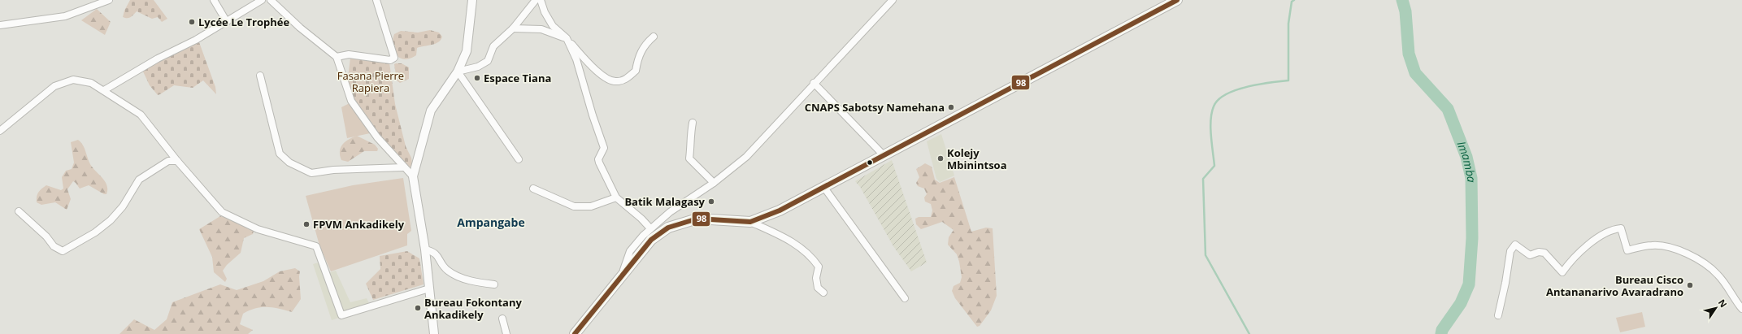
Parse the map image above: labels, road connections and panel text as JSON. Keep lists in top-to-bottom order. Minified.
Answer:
{"districts":["Ampangabe"],"water":["Imamba"],"parks":["Fasana Pierre Rapiera"],"places":["Lycée Le Trophée","Espace Tiana","CNAPS Sabotsy Namehana","Kolejy Mbinintsoa","Batik Malagasy","FPVM Ankadikely","Bureau Cisco Antananarivo Avaradrano","Bureau Fokontany Ankadikely"],"lines":["transit line 98"],"north":"top right"}
